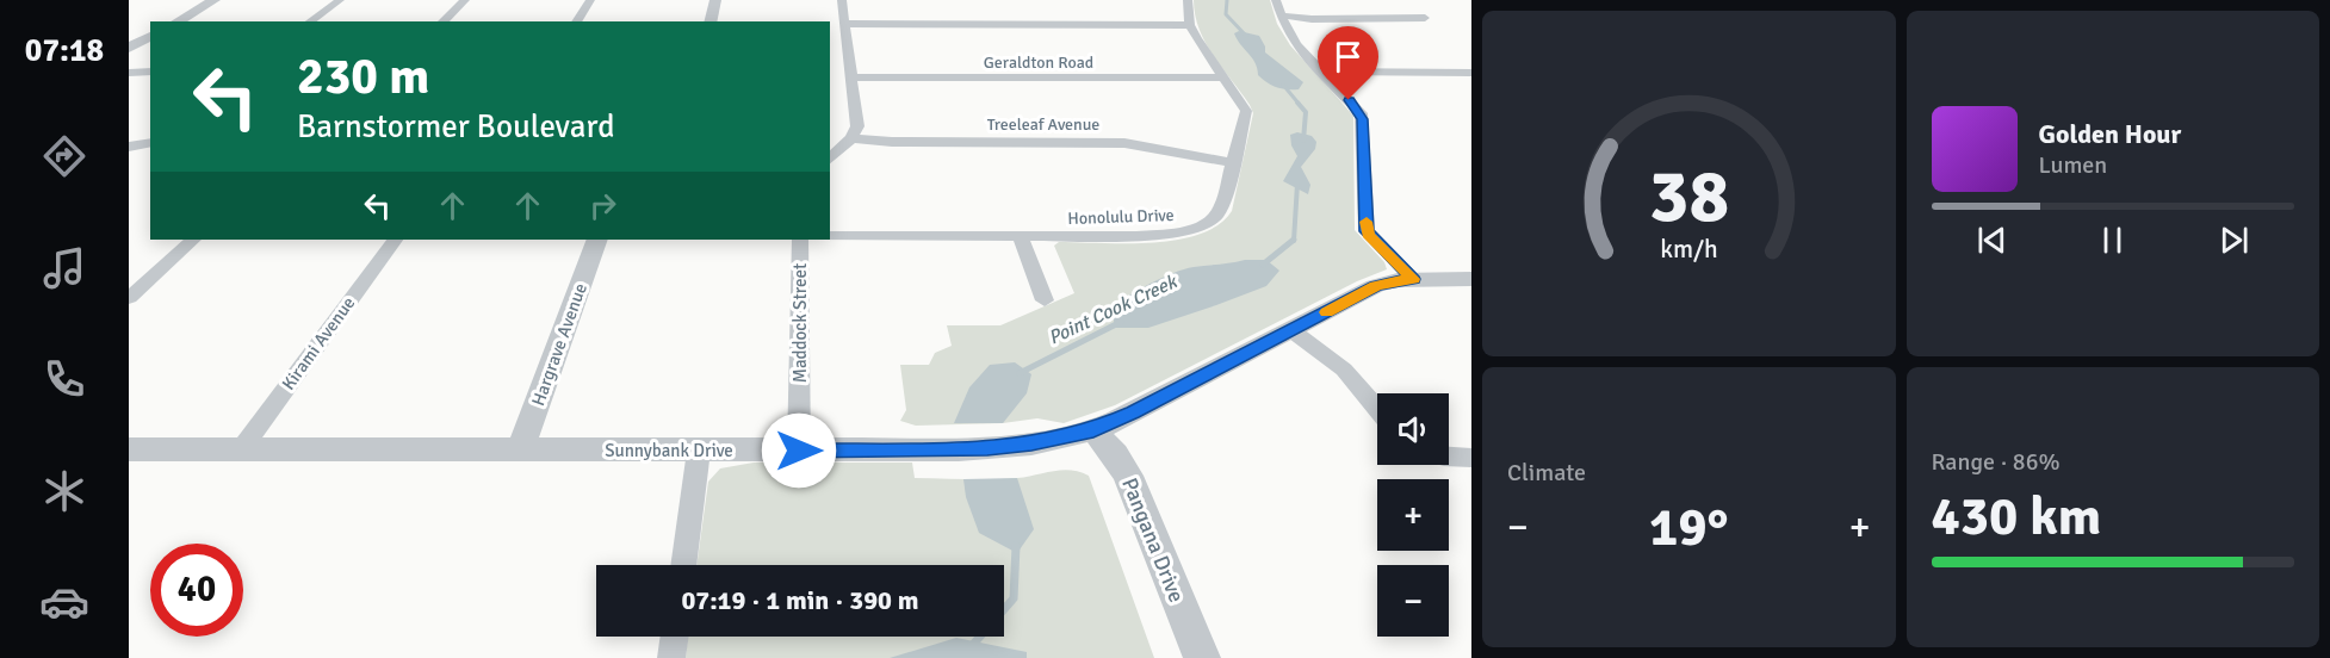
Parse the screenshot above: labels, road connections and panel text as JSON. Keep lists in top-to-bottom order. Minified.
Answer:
{"streets":{"street":["Geraldton Road","Treeleaf Avenue","Honolulu Drive","Maddock Street","Kirami Avenue","Hargrave Avenue","Sunnybank Drive","Pangana Drive"]},"crossings":[["Geraldton Road","Honolulu Drive"],["Treeleaf Avenue","Honolulu Drive"],["Maddock Street","Sunnybank Drive"],["Kirami Avenue","Sunnybank Drive"],["Hargrave Avenue","Sunnybank Drive"],["Sunnybank Drive","Pangana Drive"]],"water":["Point Cook Creek"],"page":{"tabs":"07:18","turn":["230 m","Barnstormer Boulevard"],"song":["Golden Hour","Lumen"],"tile":["Climate",["Range · 86%","430 km"]],"map_buttons":["+","−"],"heat":["−","19°","+"],"limit":"40","trip":"07:19 · 1 min · 390 m","gauge":["38","km/h"]}}
